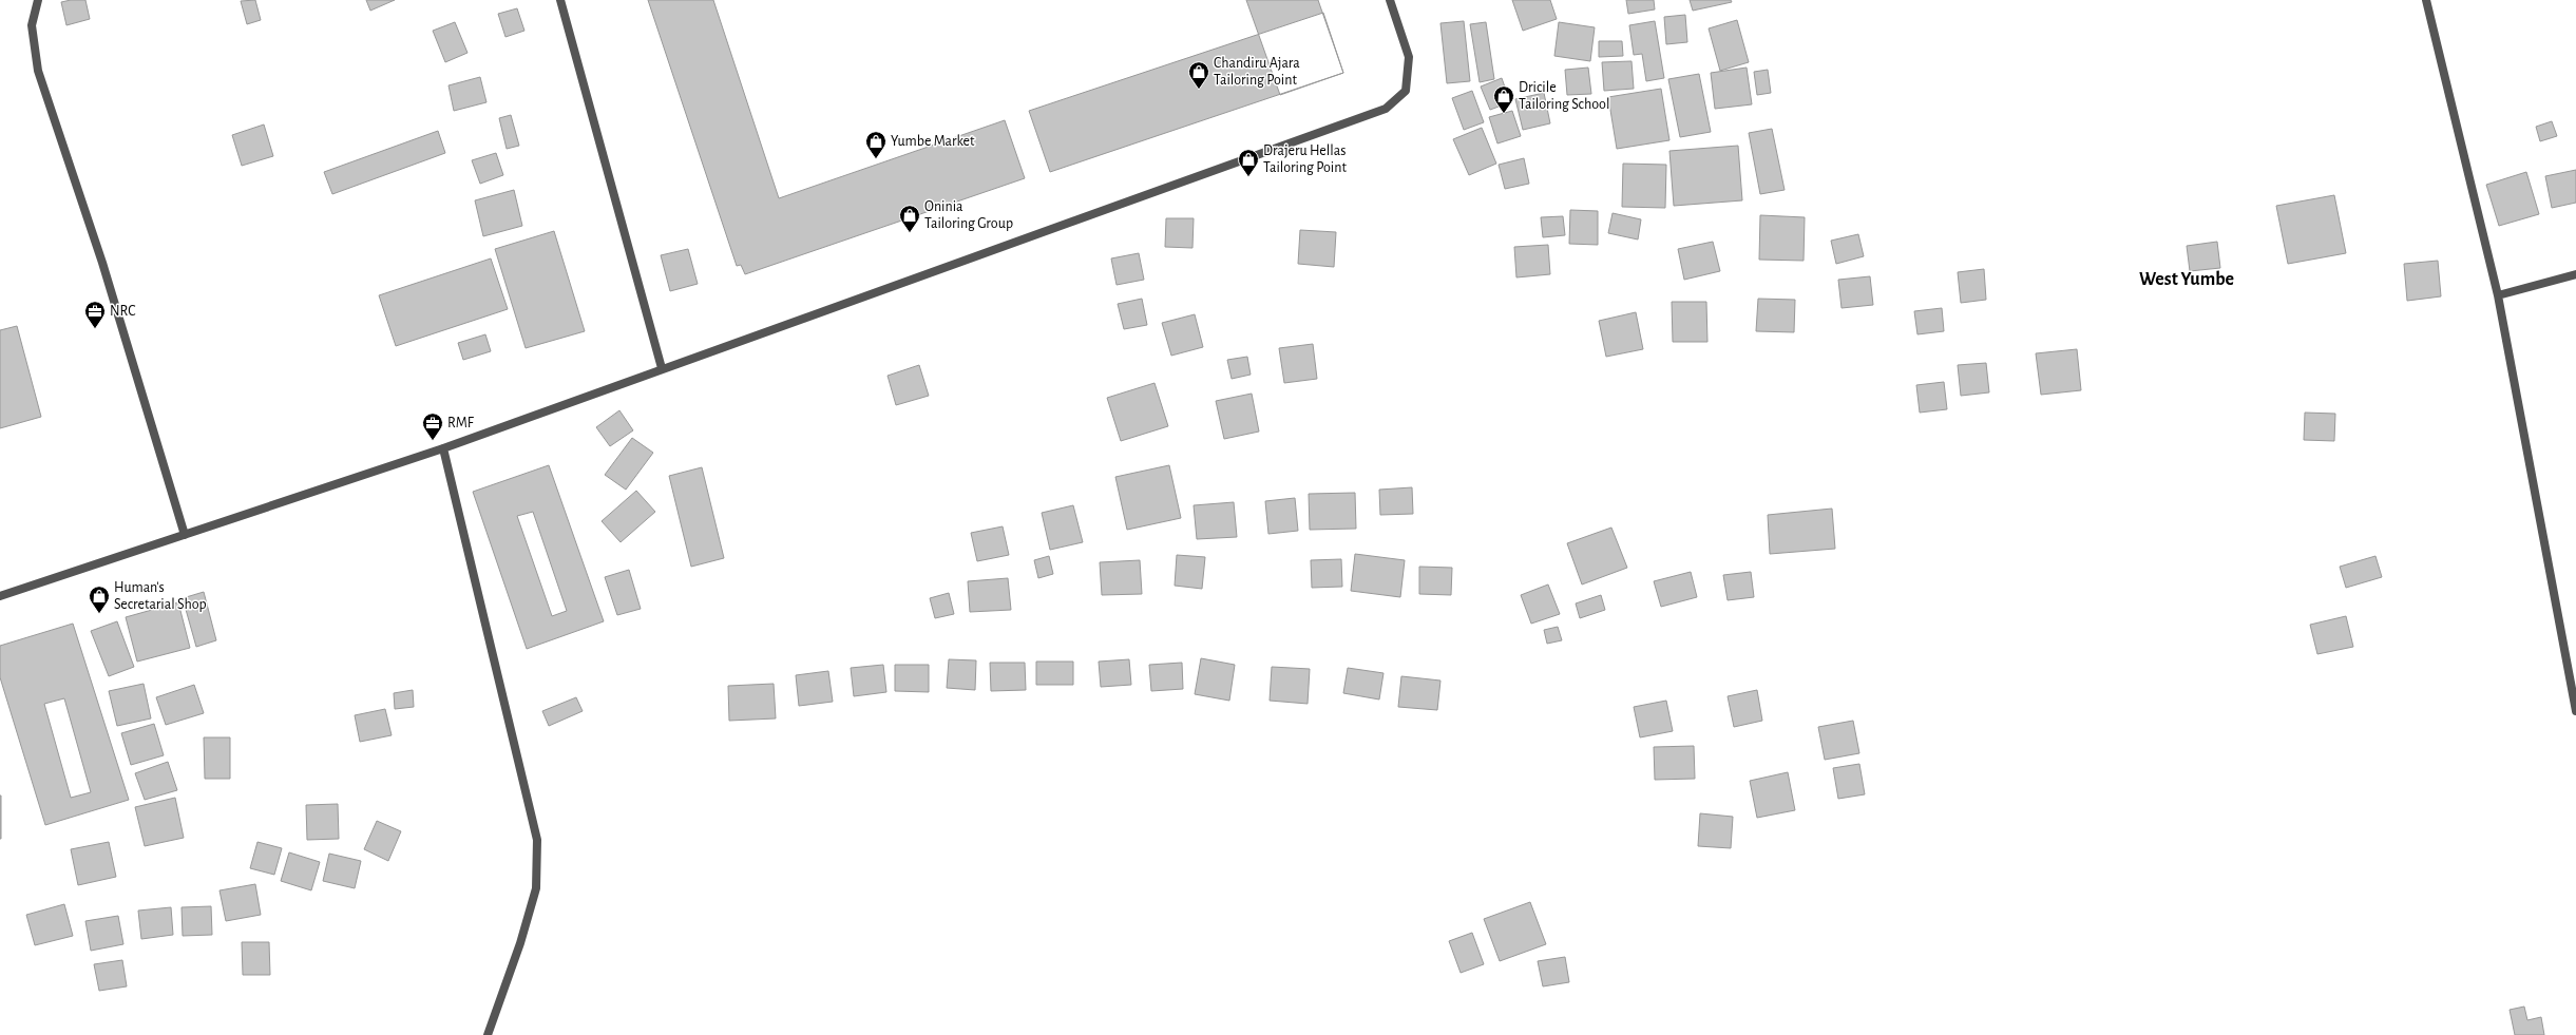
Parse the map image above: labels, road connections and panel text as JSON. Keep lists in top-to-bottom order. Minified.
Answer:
{"districts":["West Yumbe"],"places":{"shop":["Chandiru Ajara Tailoring Point","Dricile Tailoring School","Yumbe Market","Drajeru Hellas Tailoring Point","Oninia Tailoring Group","Human's Secretarial Shop"],"office":["NRC","RMF"]}}
